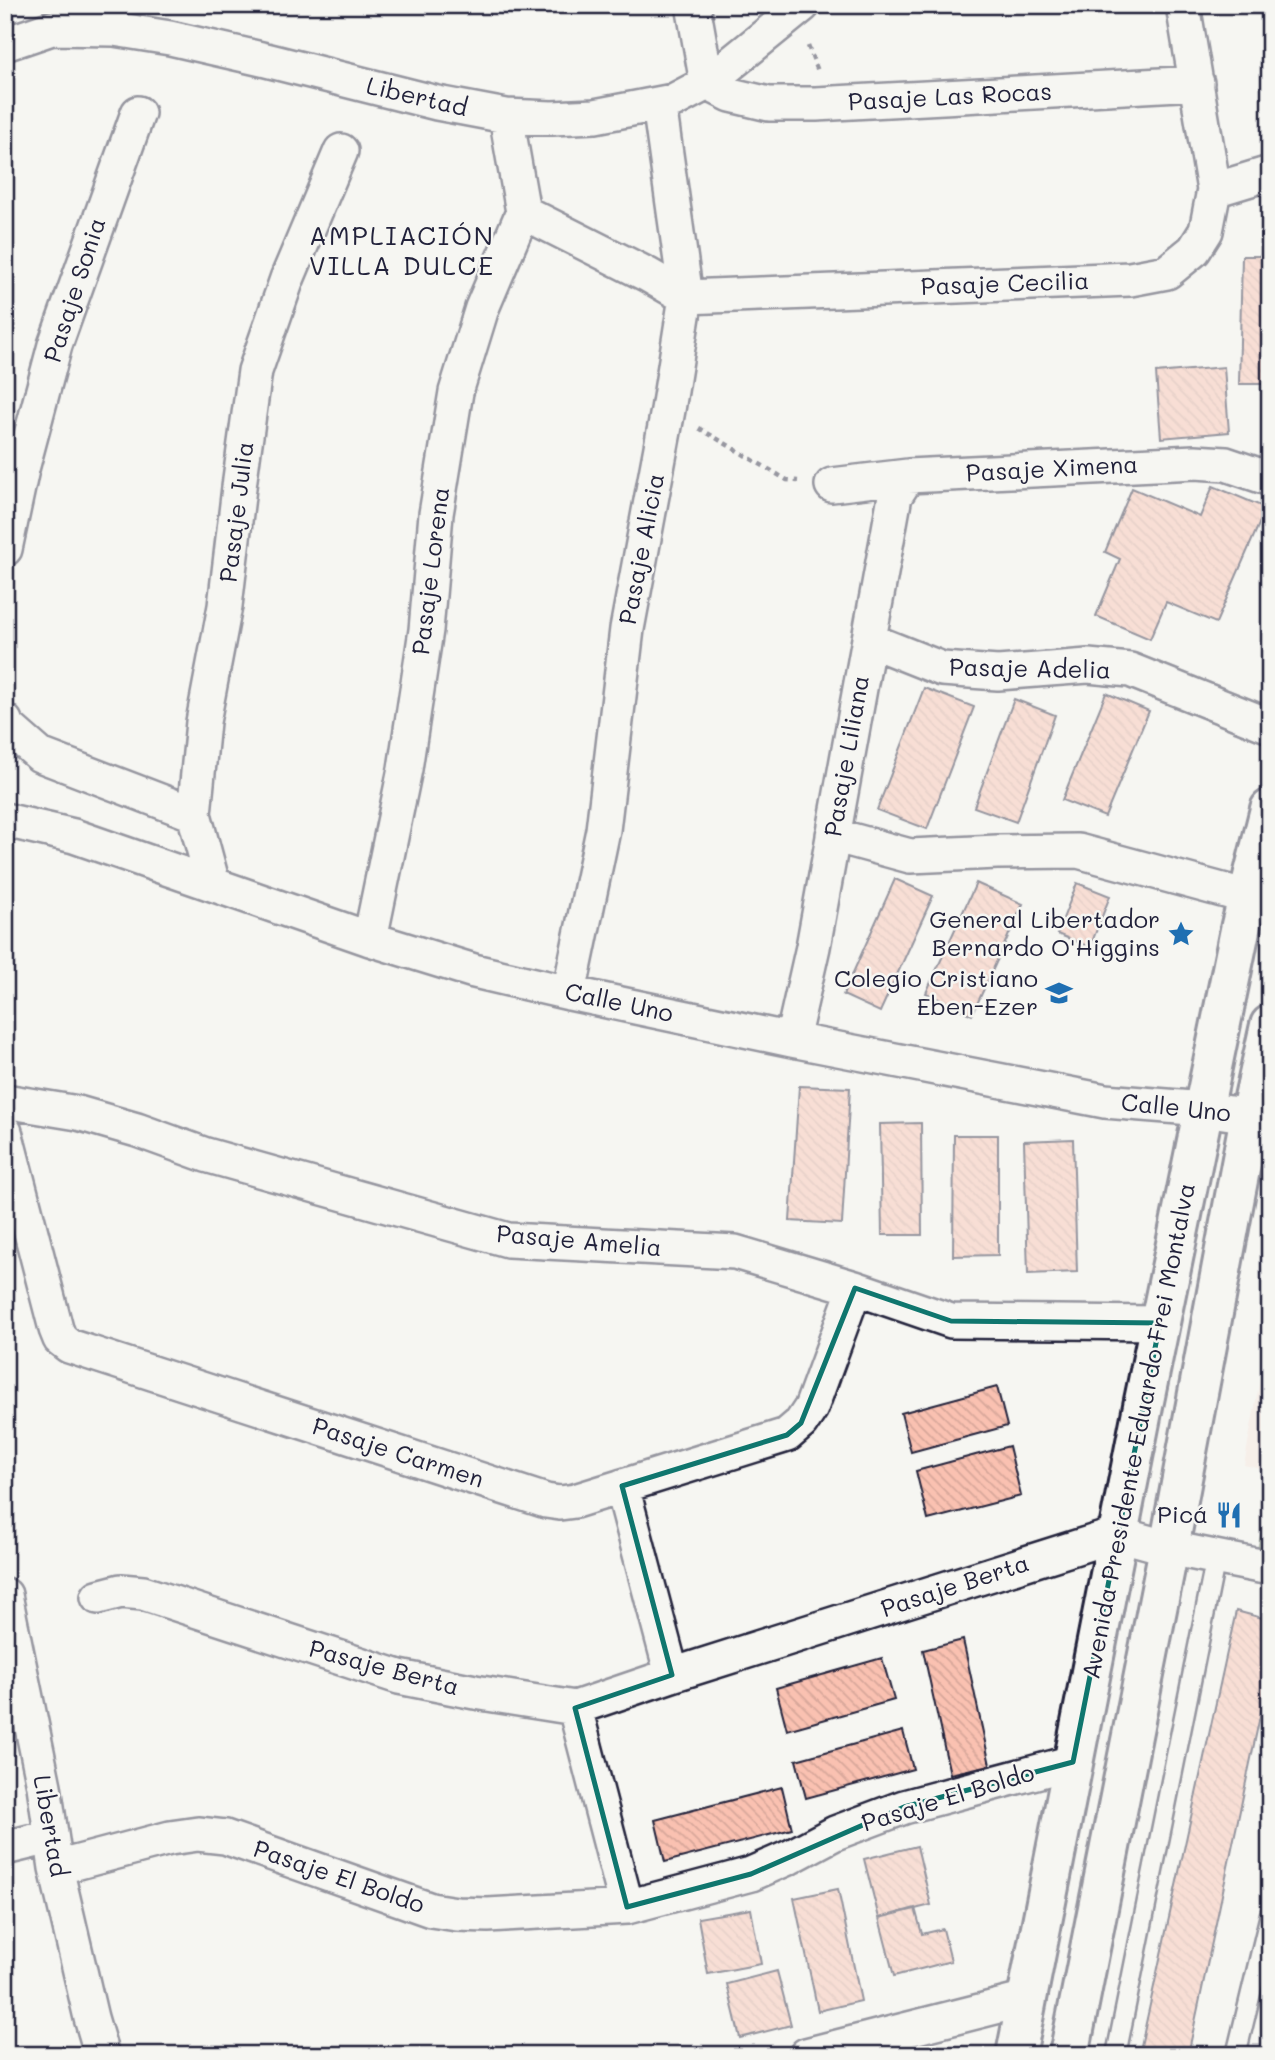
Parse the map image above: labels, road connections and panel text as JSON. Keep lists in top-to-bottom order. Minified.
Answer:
{"streets":{"main road":["Avenida Presidente Eduardo Frei Montalva"],"street":["Libertad","Pasaje Las Rocas","Pasaje Cecilia","Pasaje Sonia","Pasaje Ximena","Pasaje Julia","Pasaje Alicia","Pasaje Lorena","Pasaje Adelia","Pasaje Liliana","Calle Uno","Pasaje Amelia","Pasaje Carmen","Pasaje Berta","Pasaje El Boldo"]},"crossings":[["Libertad","Pasaje Las Rocas"],["Libertad","Pasaje Alicia"],["Libertad","Pasaje El Boldo"],["Pasaje Las Rocas","Pasaje Cecilia"],["Pasaje Cecilia","Pasaje Alicia"],["Pasaje Ximena","Pasaje Liliana"],["Pasaje Julia","Calle Uno"],["Pasaje Alicia","Calle Uno"],["Pasaje Lorena","Calle Uno"],["Pasaje Adelia","Pasaje Liliana"],["Pasaje Liliana","Calle Uno"],["Calle Uno","Avenida Presidente Eduardo Frei Montalva"],["Pasaje Amelia","Avenida Presidente Eduardo Frei Montalva"],["Pasaje Amelia","Pasaje Carmen"],["Avenida Presidente Eduardo Frei Montalva","Pasaje Berta"],["Avenida Presidente Eduardo Frei Montalva","Pasaje El Boldo"]],"districts":["AMPLIACIÓN VILLA DULCE"],"places":{"place":["General Libertador Bernardo O'Higgins"],"school or university":["Colegio Cristiano Eben-Ezer"],"restaurant":["Picá"]}}
